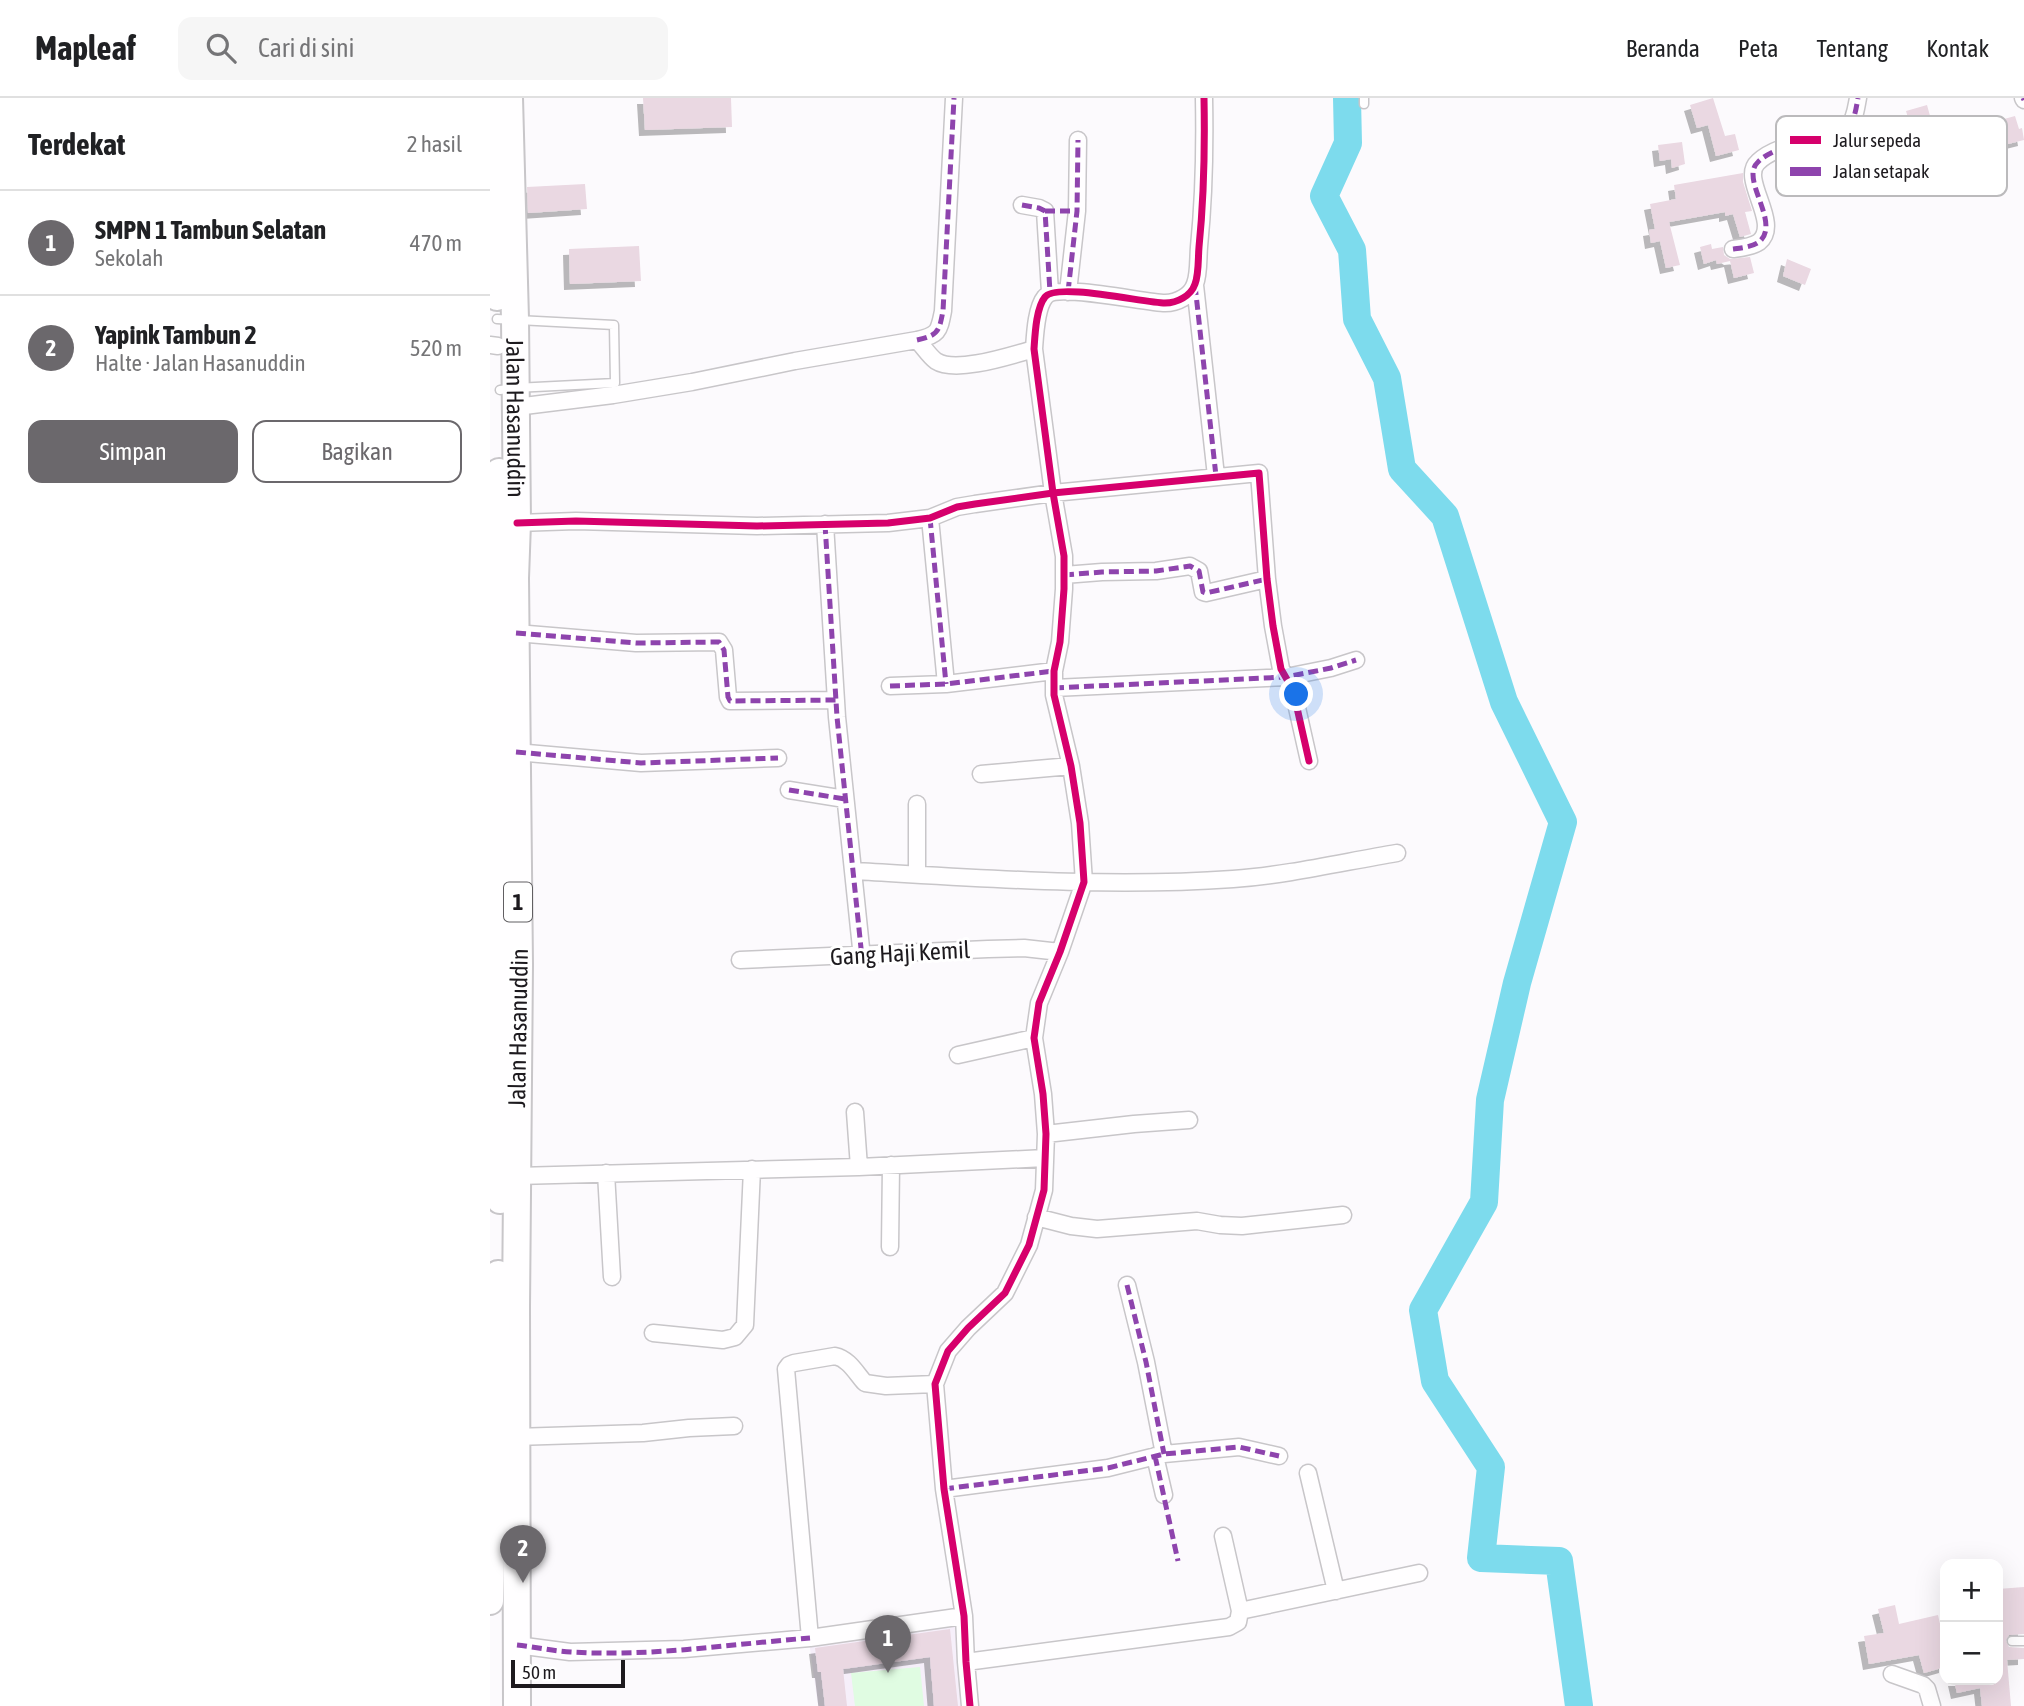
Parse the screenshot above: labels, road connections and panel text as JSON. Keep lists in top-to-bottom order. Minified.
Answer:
{"streets":{"highway":["Jalan Hasanuddin","1"],"street":["Gang Haji Kemil"]},"legend":["Jalur sepeda","Jalan setapak"],"scale_bar":"50 m","page":{"header":"Mapleaf","search":"Cari di sini","nav":["Beranda","Peta","Tentang","Kontak"],"heading":["Terdekat","2 hasil"],"list":[{"mark":"1","name":"SMPN 1 Tambun Selatan","note":"Sekolah","value":"470 m"},{"mark":"2","name":"Yapink Tambun 2","note":"Halte · Jalan Hasanuddin","value":"520 m"}],"buttons":["Simpan","Bagikan"],"pins":["2","1"],"map_buttons":["+","−"],"scale":"50 m"}}
